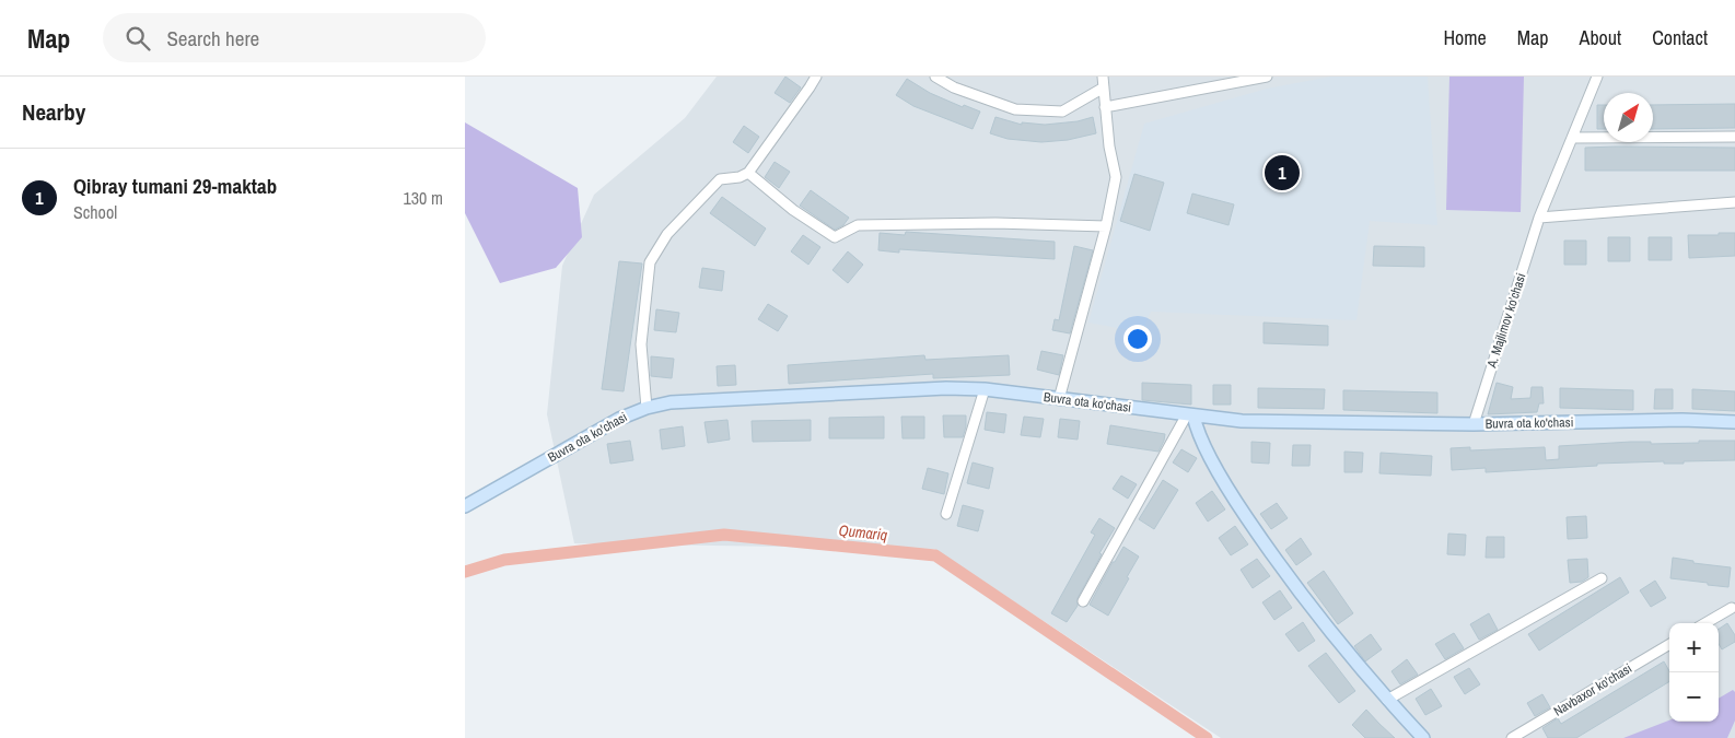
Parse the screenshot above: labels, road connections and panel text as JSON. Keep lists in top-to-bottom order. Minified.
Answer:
{"streets":{"main road":["Buvra ota ko'chasi"],"street":["A. Majlimov ko'chasi","Navbaxor ko'chasi"]},"crossings":[["A. Majlimov ko'chasi","Buvra ota ko'chasi"]],"water":["Qumariq"],"north":"top right","page":{"header":"Map","search":"Search here","nav":["Home","Map","About","Contact"],"heading":"Nearby","list":[{"mark":"1","name":"Qibray tumani 29-maktab","note":"School","value":"130 m"}],"pins":"1","map_buttons":["+","−"]}}
